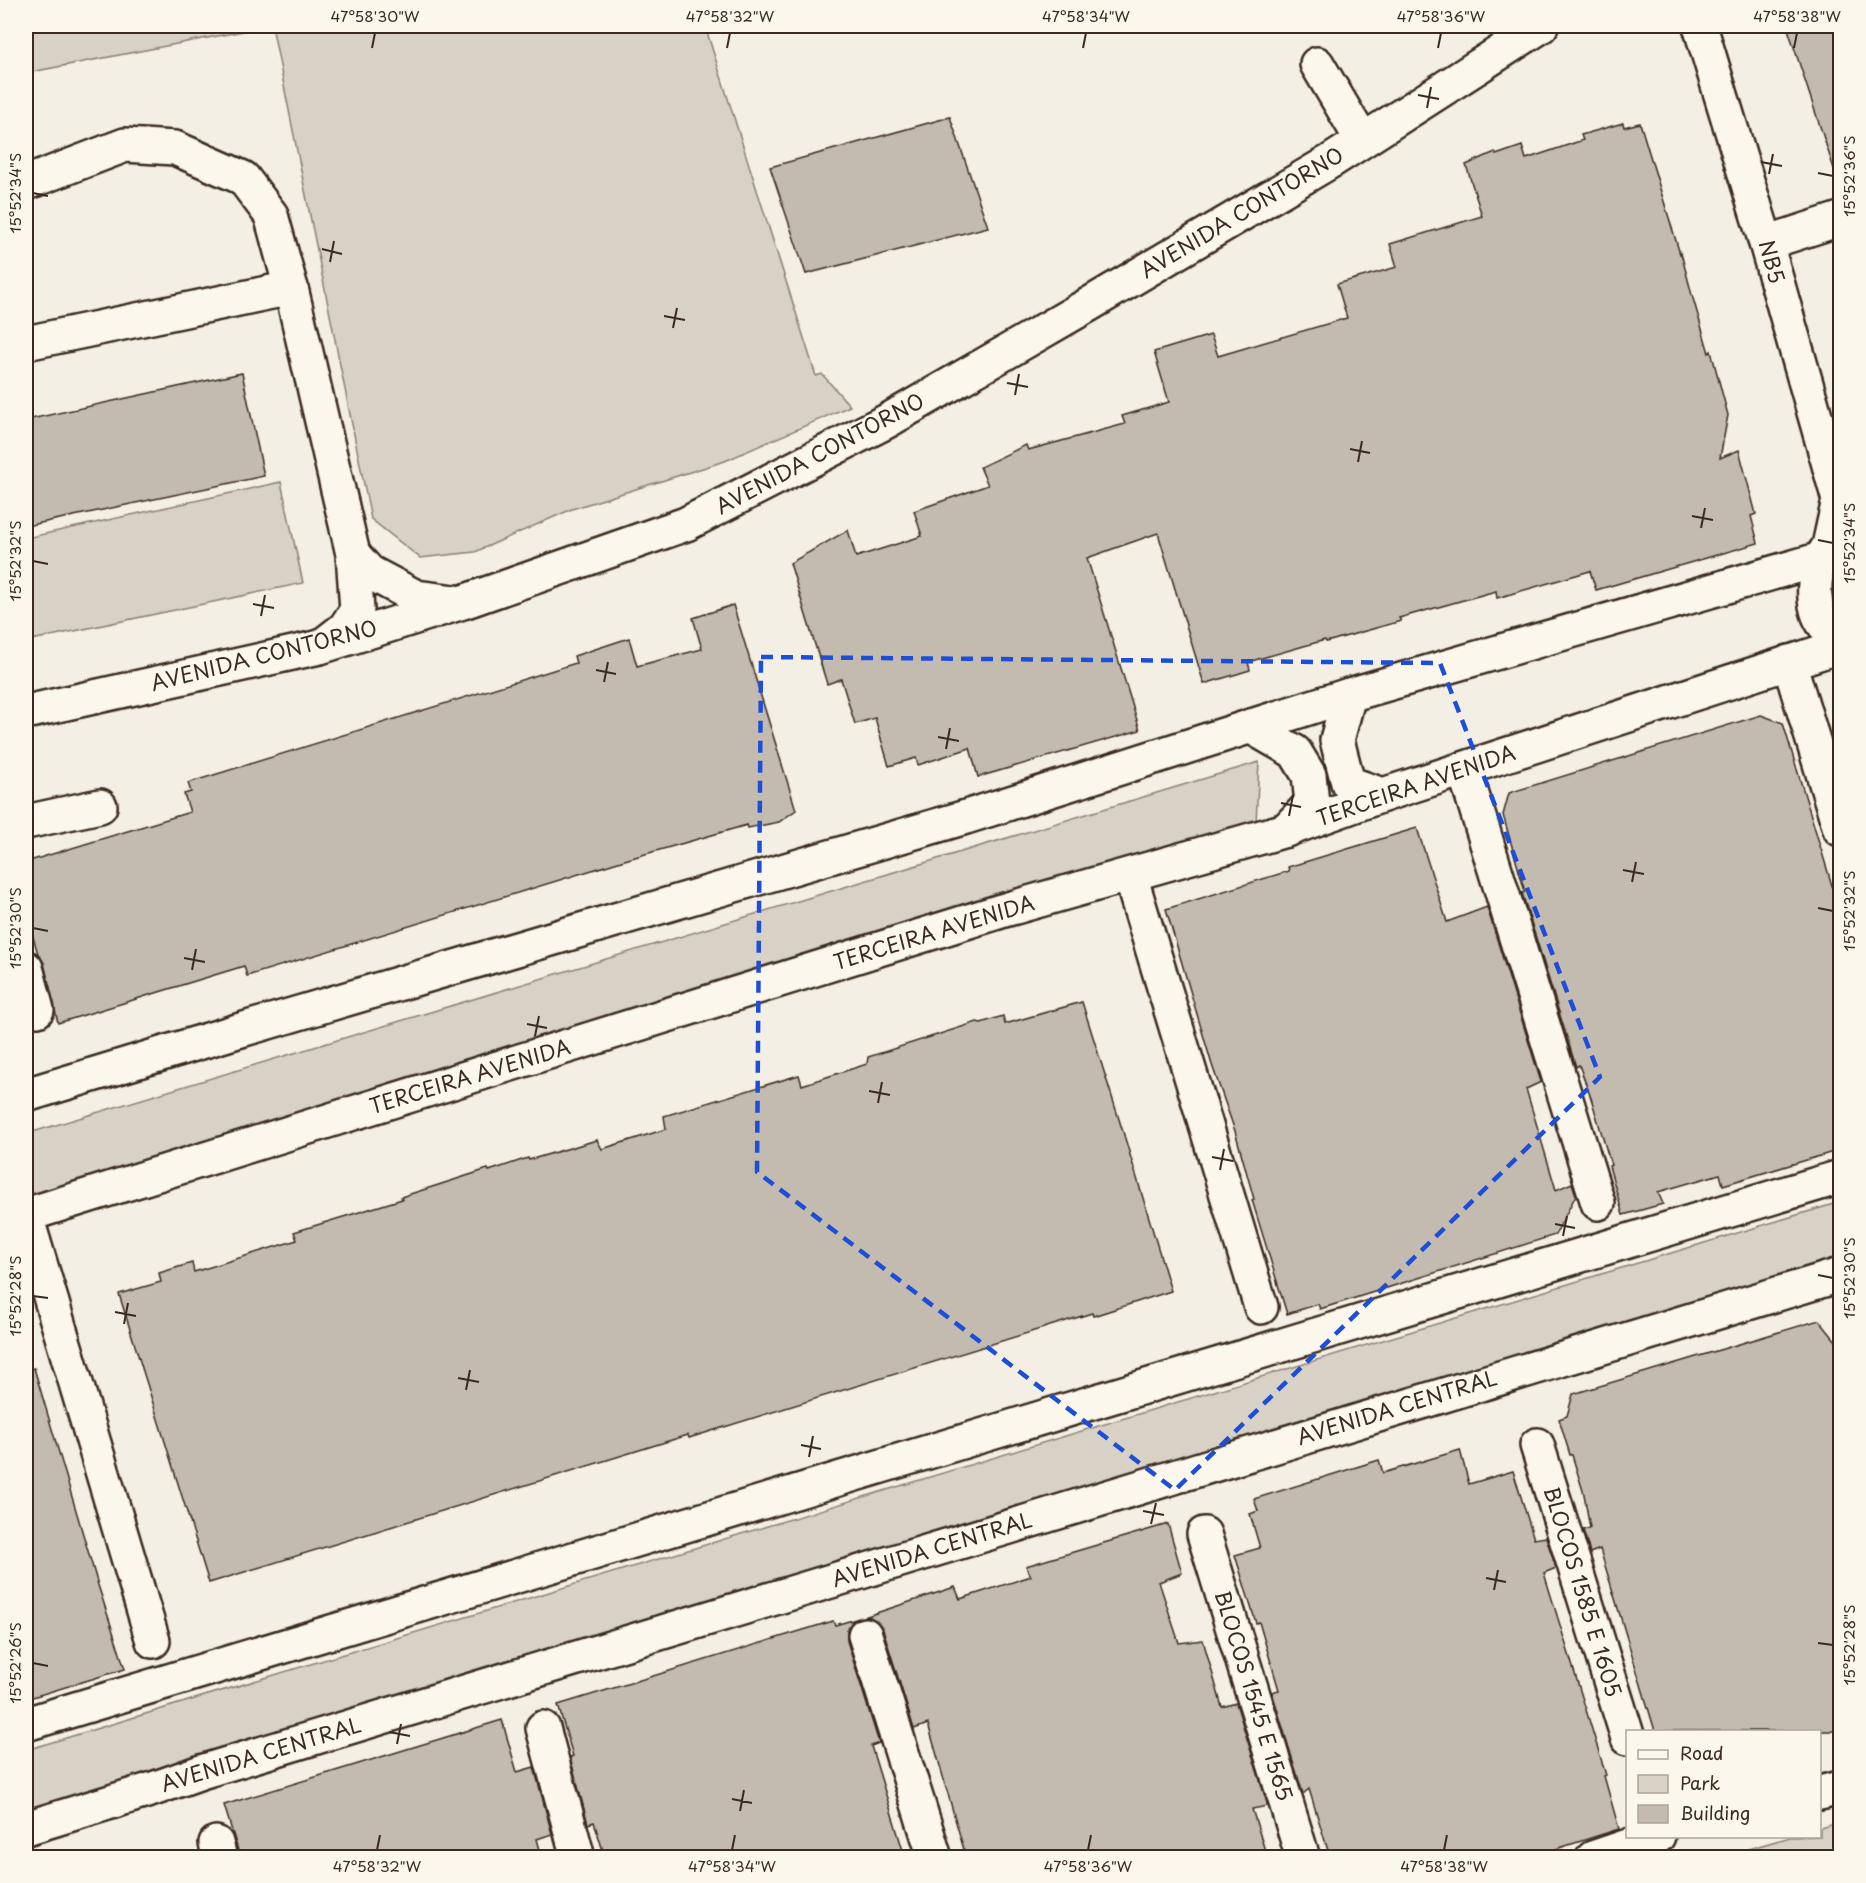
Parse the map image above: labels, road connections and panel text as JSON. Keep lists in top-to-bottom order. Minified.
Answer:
{"streets":{"street":["AVENIDA CONTORNO","NB5","TERCEIRA AVENIDA","AVENIDA CENTRAL","BLOCOS 1585 E 1605","BLOCOS 1545 E 1565"]},"legend":["Road","Park","Building"],"coordinates":["47°58'30\"W","47°58'32\"W","47°58'34\"W","47°58'36\"W","47°58'38\"W","15°52'36\"S","15°52'34\"S","15°52'32\"S","15°52'30\"S","15°52'28\"S","15°52'26\"S"]}
